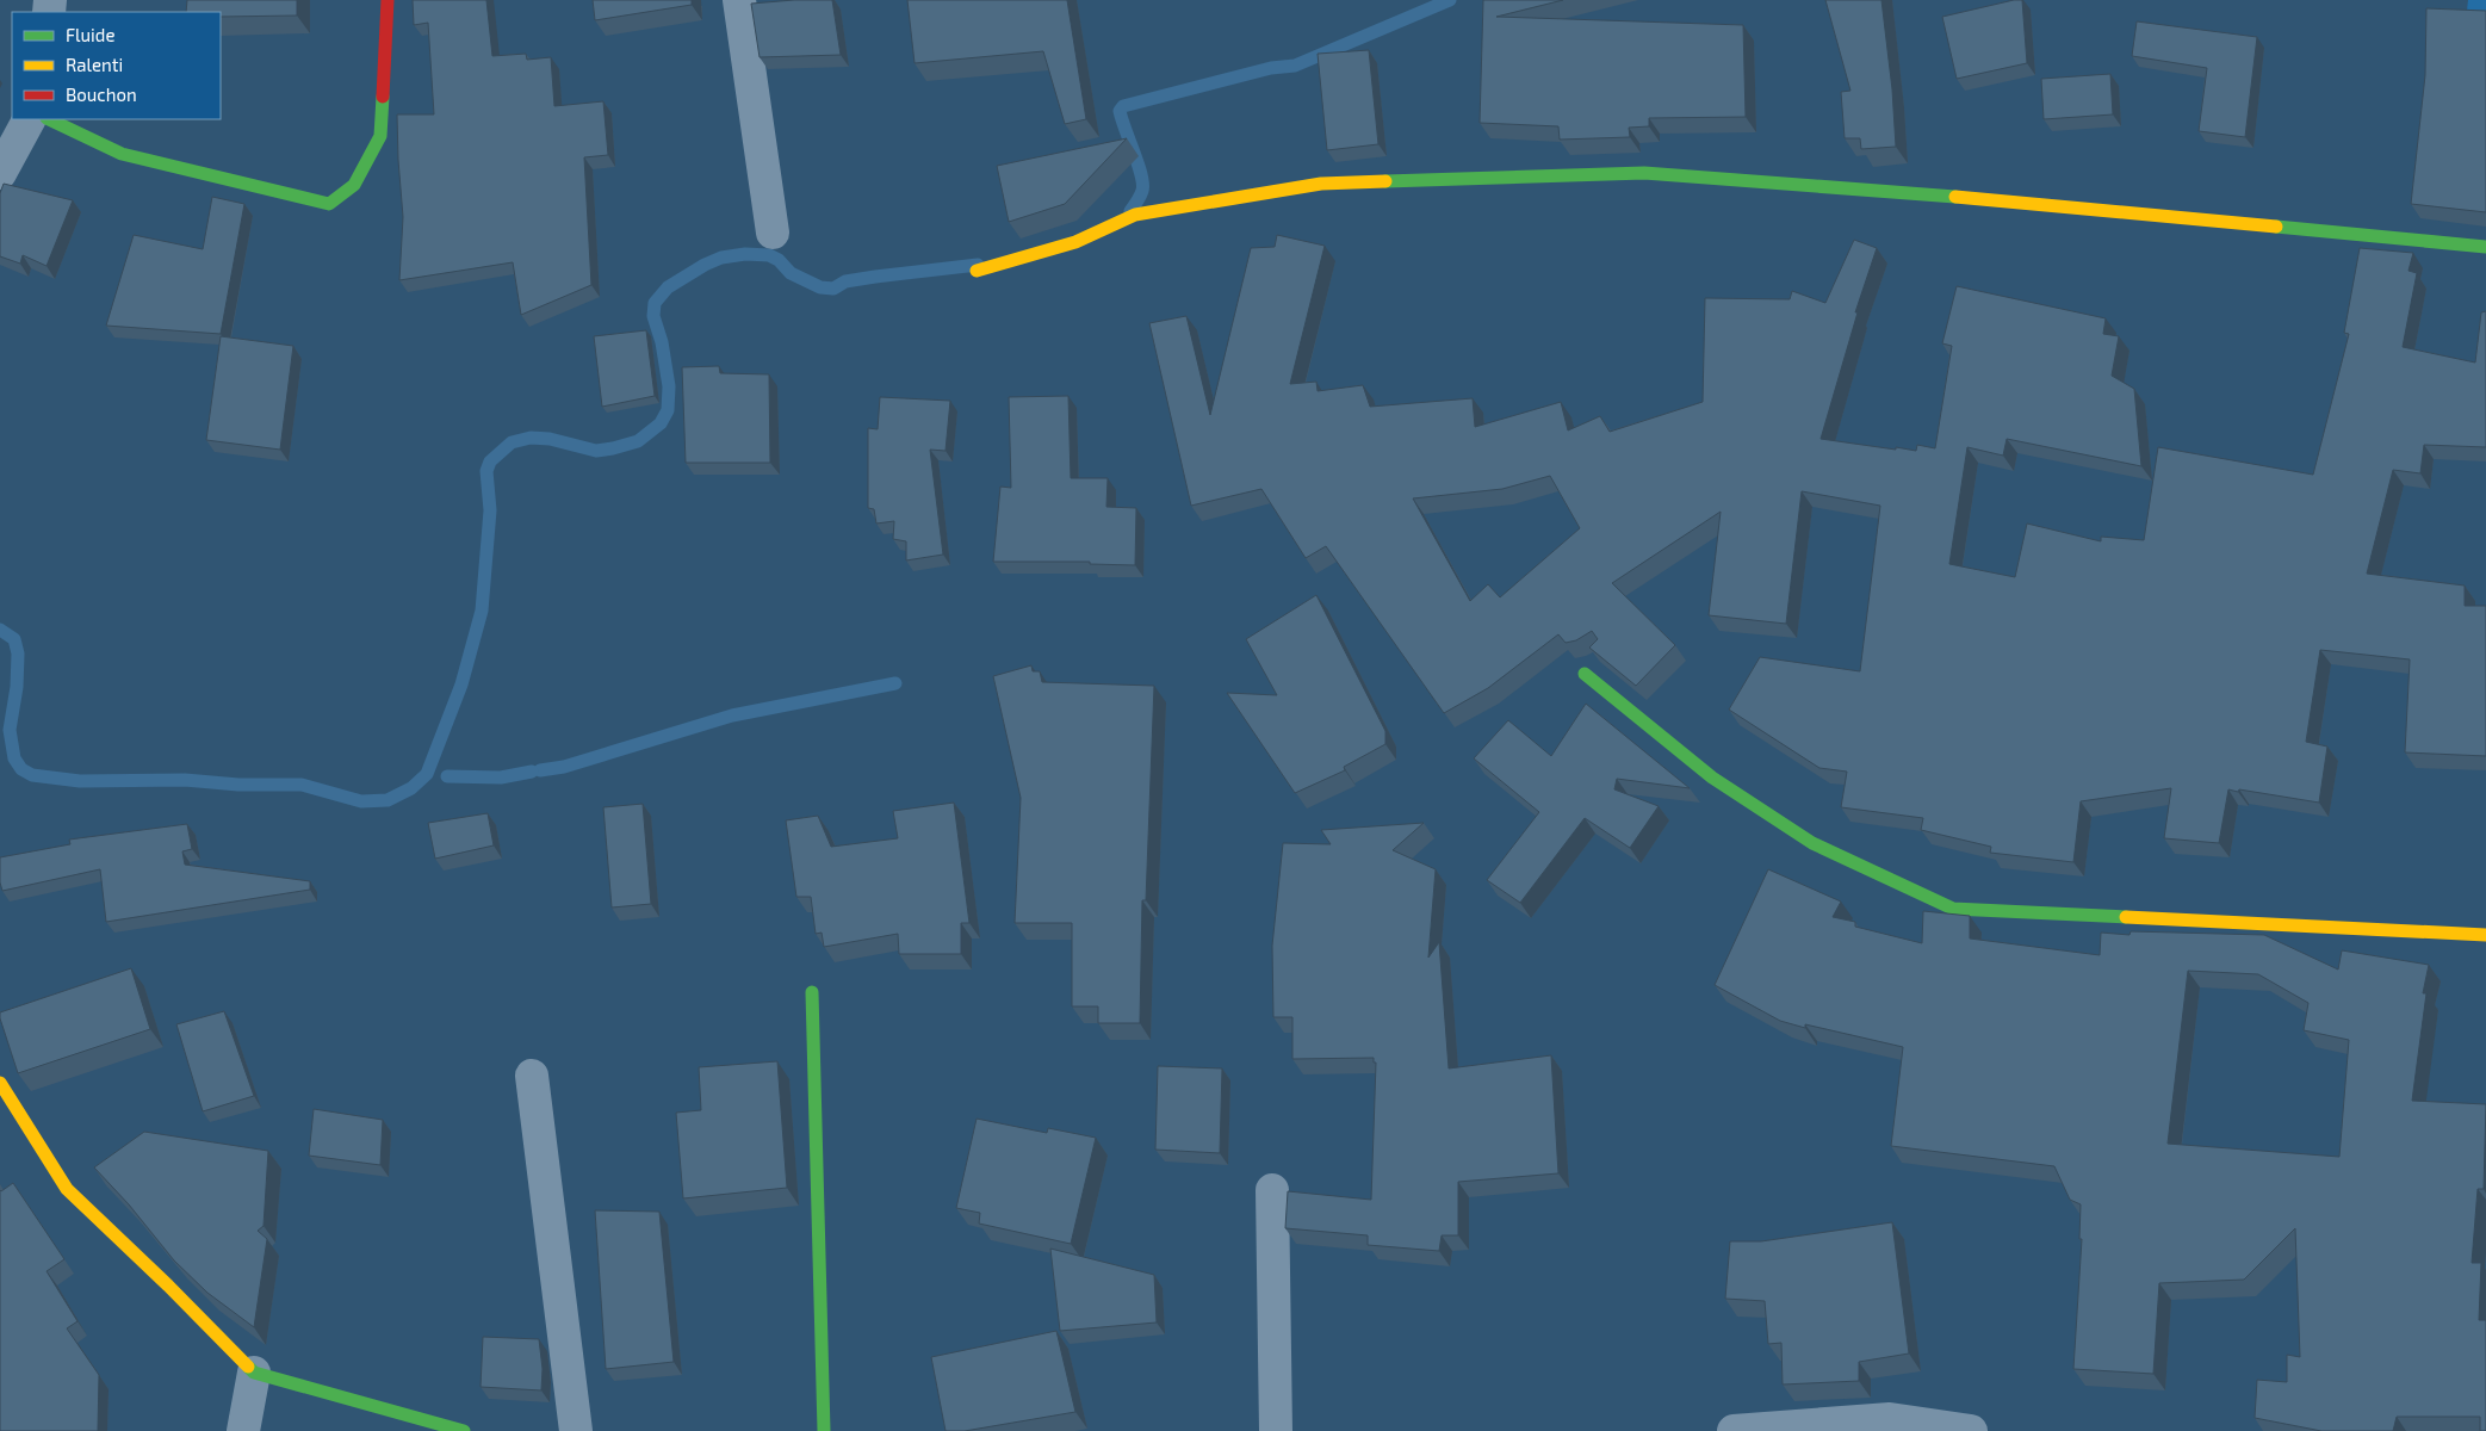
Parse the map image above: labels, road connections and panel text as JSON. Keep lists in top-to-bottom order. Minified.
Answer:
{"legend":["Fluide","Ralenti","Bouchon"]}
